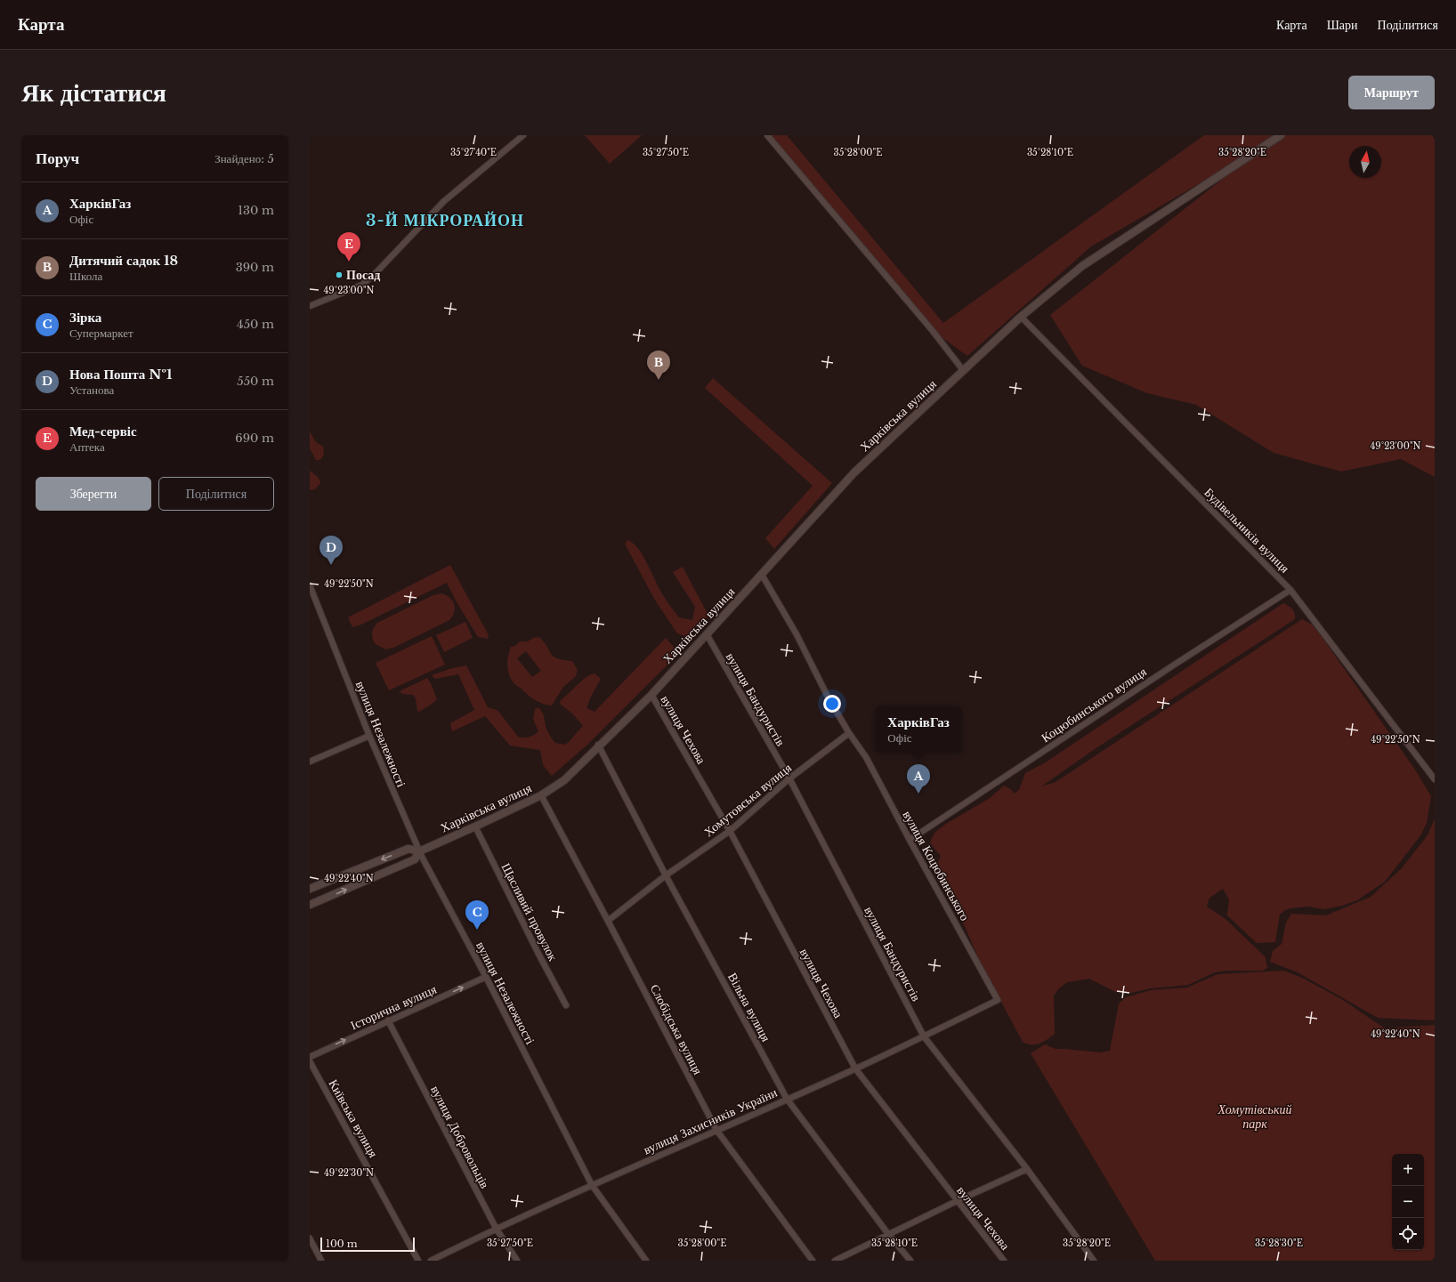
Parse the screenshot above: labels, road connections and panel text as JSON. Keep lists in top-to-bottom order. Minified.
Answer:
{"streets":{"street":["Харківська вулиця","Будівельників вулиця","вулиця Бандуристів","Коцюбинського вулиця","вулиця Чехова","вулиця Незалежності","Хомутовська вулиця","вулиця Коцюбинського","Щасливий провулок","Історична вулиця","Вільна вулиця","Слобідська вулиця","Київська вулиця","вулиця Захисників України","вулиця Добровольців"]},"crossings":[["Харківська вулиця","Будівельників вулиця"],["Харківська вулиця","вулиця Бандуристів"],["Харківська вулиця","вулиця Чехова"],["Харківська вулиця","вулиця Незалежності"],["Харківська вулиця","вулиця Коцюбинського"],["Харківська вулиця","Щасливий провулок"],["Харківська вулиця","Вільна вулиця"],["Харківська вулиця","Слобідська вулиця"],["Будівельників вулиця","Коцюбинського вулиця"],["вулиця Бандуристів","Хомутовська вулиця"],["вулиця Бандуристів","вулиця Захисників України"],["Коцюбинського вулиця","вулиця Коцюбинського"],["вулиця Чехова","Хомутовська вулиця"],["вулиця Чехова","вулиця Захисників України"],["вулиця Незалежності","Історична вулиця"],["вулиця Незалежності","вулиця Захисників України"],["Хомутовська вулиця","вулиця Коцюбинського"],["Хомутовська вулиця","Вільна вулиця"],["Хомутовська вулиця","Слобідська вулиця"],["вулиця Коцюбинського","вулиця Захисників України"],["Історична вулиця","вулиця Добровольців"],["Вільна вулиця","вулиця Захисників України"],["Слобідська вулиця","вулиця Захисників України"],["вулиця Захисників України","вулиця Добровольців"]],"one_way":["Історична вулиця"],"districts":["3-Й МІКРОРАЙОН"],"parks":["Хомутівський парк"],"places":["Посад"],"scale_bar":"100 m","north":"top","page":{"header":"Карта","nav":["Карта","Шари","Поділитися"],"buttons":["Маршрут",["Зберегти","Поділитися"]],"title":"Як дістатися","heading":["Поруч","Знайдено: 5"],"list":[{"mark":"A","name":"ХарківГаз","note":"Офіс","value":"130 m"},{"mark":"B","name":"Дитячий садок 18","note":"Школа","value":"390 m"},{"mark":"C","name":"Зірка","note":"Супермаркет","value":"450 m"},{"mark":"D","name":"Нова Пошта №1","note":"Установа","value":"550 m"},{"mark":"E","name":"Мед-сервіс","note":"Аптека","value":"690 m"}],"pins":["E","B","D","A","C"],"popup":["ХарківГаз","Офіс"],"map_buttons":["+","−"],"scale":"100 m"},"coordinates":["35°27'40\"E","35°27'50\"E","35°28'00\"E","35°28'10\"E","35°28'20\"E","49°23'00\"N","49°22'50\"N","49°22'40\"N","49°22'30\"N","35°28'30\"E"]}
